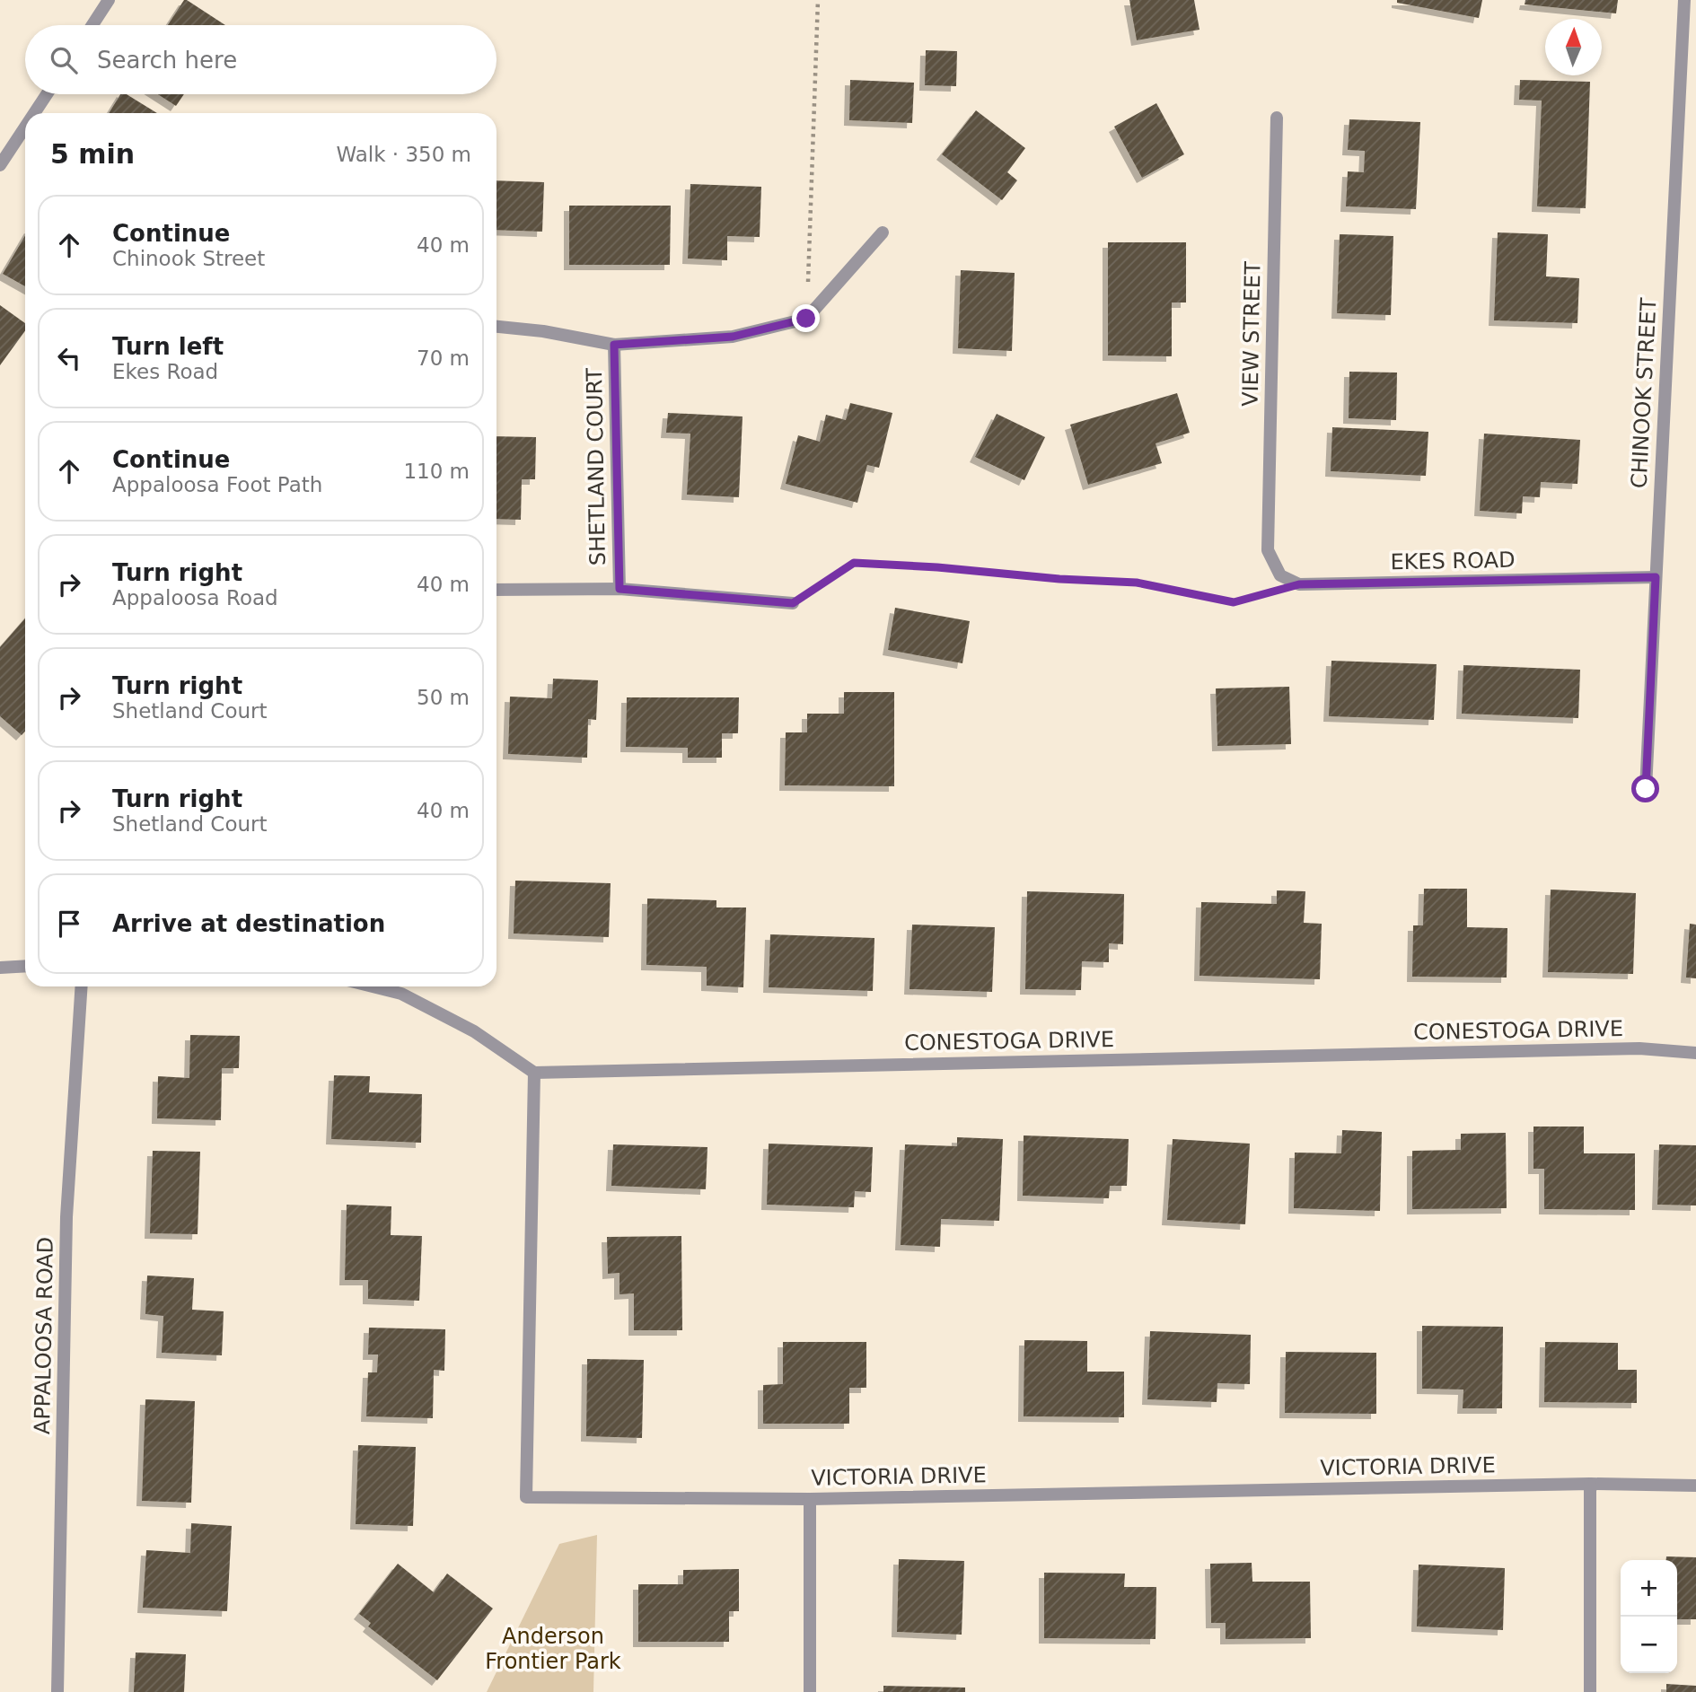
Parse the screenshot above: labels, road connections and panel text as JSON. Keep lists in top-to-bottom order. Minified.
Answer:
{"streets":{"street":["VIEW STREET","CHINOOK STREET","SHETLAND COURT","EKES ROAD","CONESTOGA DRIVE","APPALOOSA ROAD","VICTORIA DRIVE"]},"crossings":[["VIEW STREET","EKES ROAD"],["CHINOOK STREET","EKES ROAD"],["CONESTOGA DRIVE","VICTORIA DRIVE"]],"parks":["Anderson Frontier Park"],"north":"top","page":{"search":"Search here","heading":["5 min","Walk · 350 m"],"list":[["Continue","Chinook Street","40 m"],["Turn left","Ekes Road","70 m"],["Continue","Appaloosa Foot Path","110 m"],["Turn right","Appaloosa Road","40 m"],["Turn right","Shetland Court","50 m"],["Turn right","Shetland Court","40 m"],"Arrive at destination"],"map_buttons":["+","−"]}}
